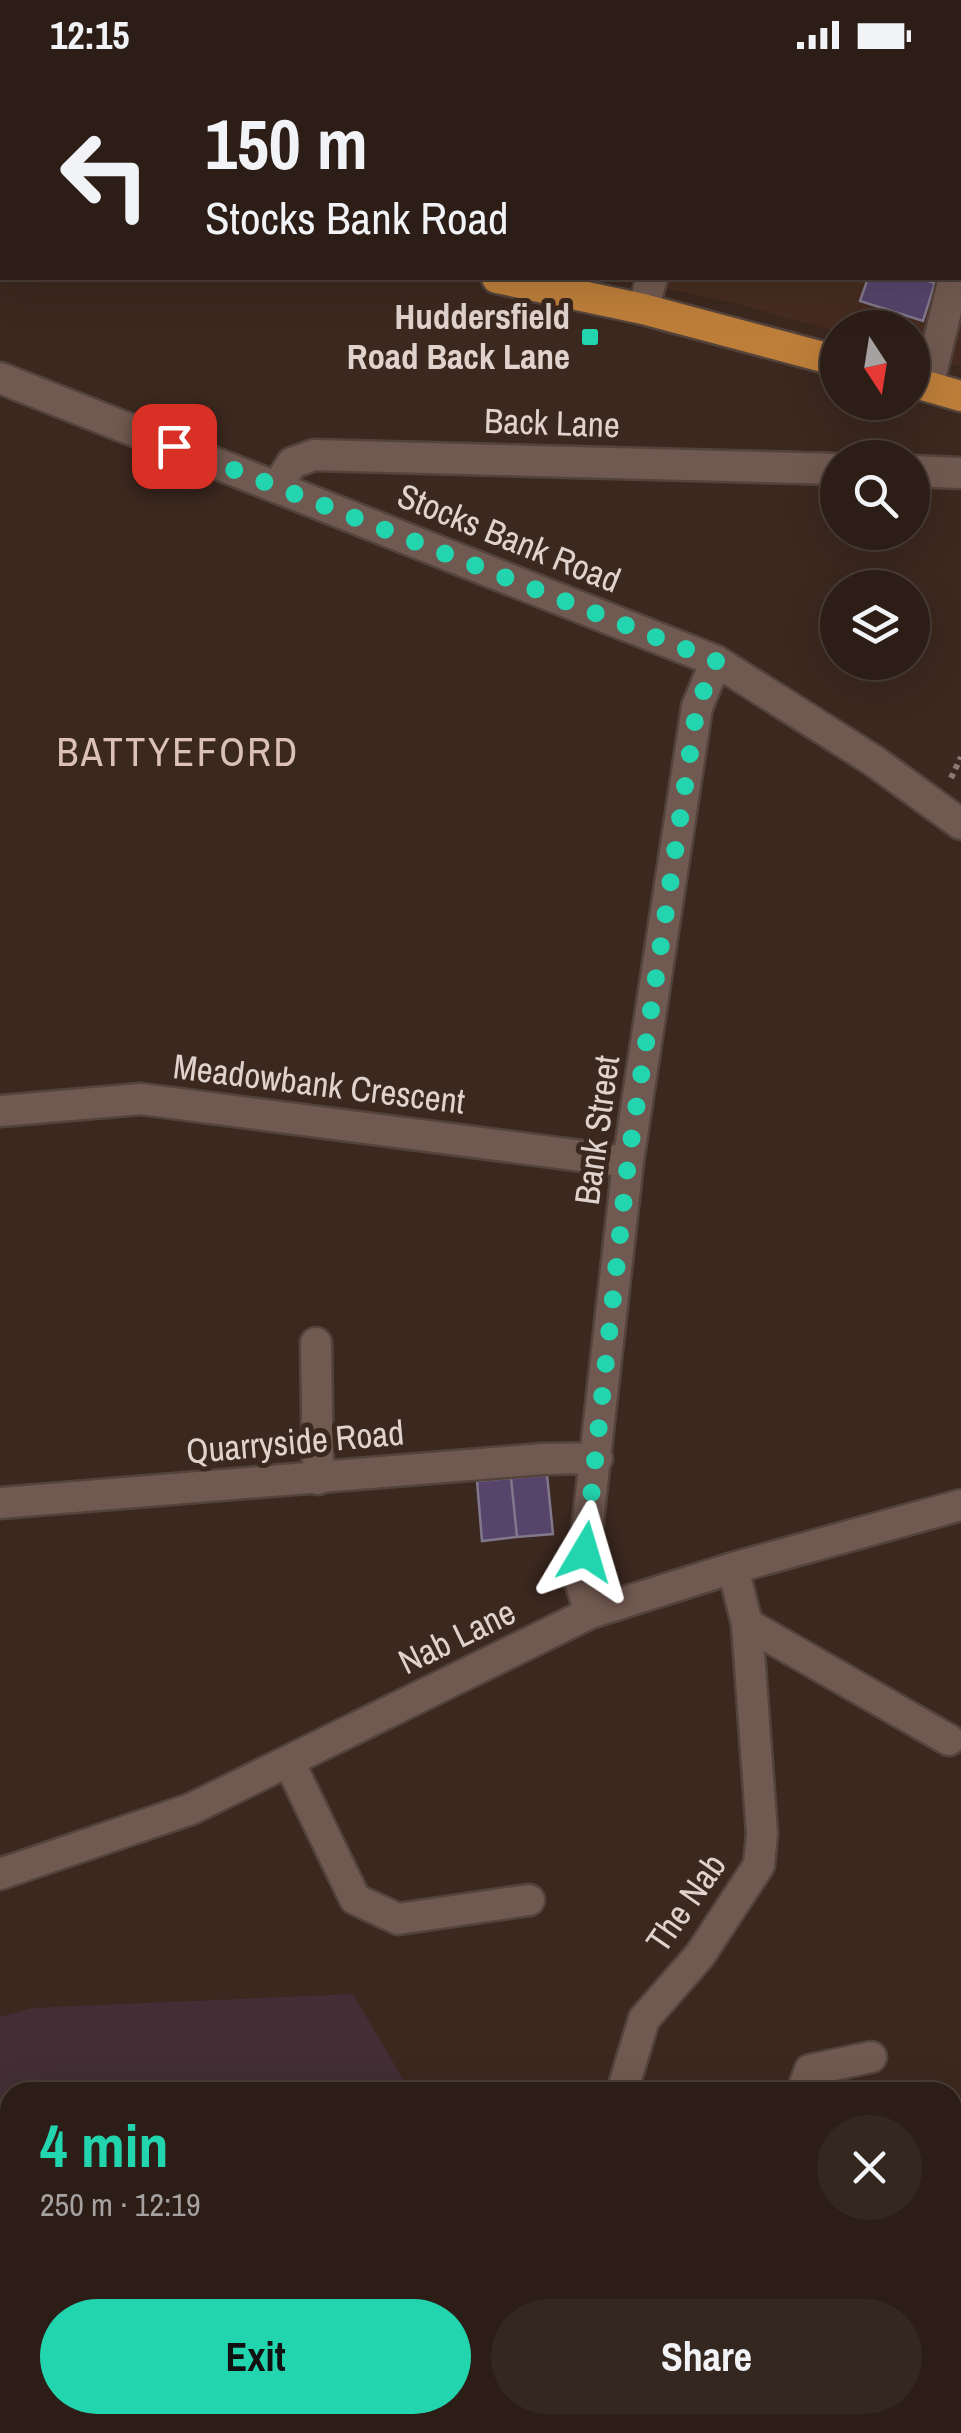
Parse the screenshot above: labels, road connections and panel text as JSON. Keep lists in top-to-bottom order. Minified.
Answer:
{"streets":{"street":["Back Lane","Stocks Bank Road","Meadowbank Crescent","Bank Street","Quarryside Road","Nab Lane","The Nab"]},"crossings":[["Back Lane","Stocks Bank Road"],["Stocks Bank Road","Bank Street"],["Meadowbank Crescent","Bank Street"],["Bank Street","Quarryside Road"],["Bank Street","Nab Lane"],["Nab Lane","The Nab"]],"districts":["BATTYEFORD"],"places":{"transit":["Huddersfield Road Back Lane"]},"north":"bottom","page":{"status":"12:15","turn":["150 m","Stocks Bank Road"],"heading":["4 min","250 m · 12:19"],"buttons":["Exit","Share"]}}
